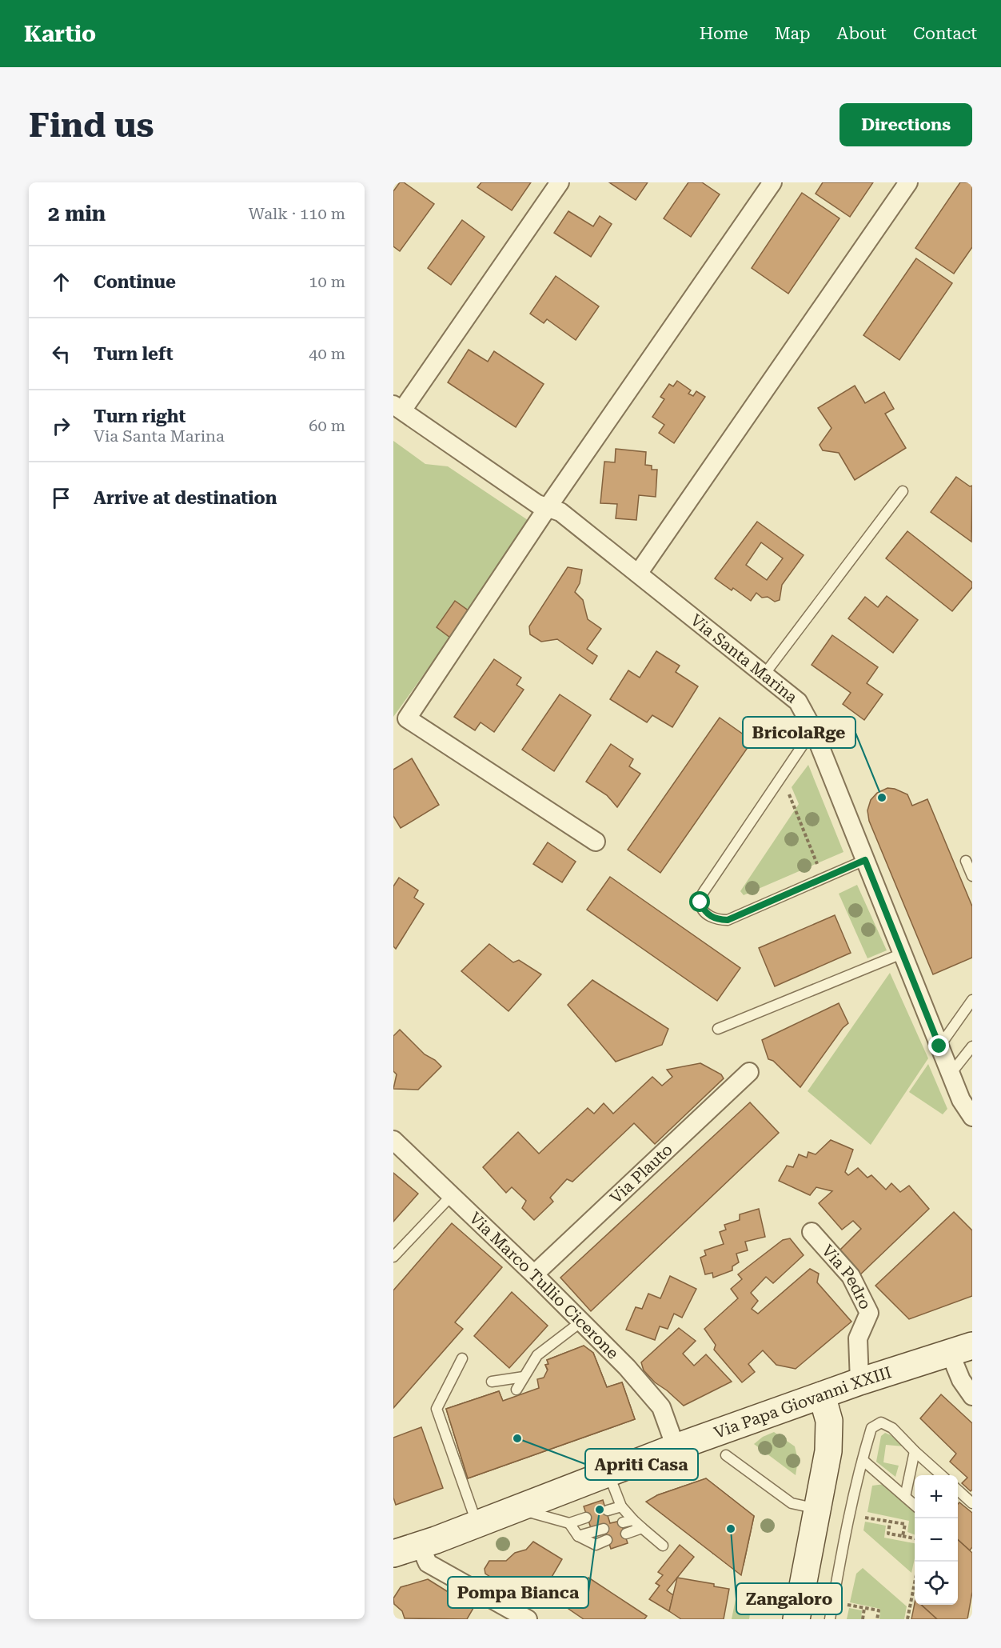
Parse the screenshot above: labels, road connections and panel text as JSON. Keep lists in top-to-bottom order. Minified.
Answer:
{"streets":{"street":["Via Santa Marina","Via Plauto","Via Pedro","Via Marco Tullio Cicerone","Via Papa Giovanni XXIII"]},"crossings":[["Via Plauto","Via Marco Tullio Cicerone"],["Via Pedro","Via Papa Giovanni XXIII"],["Via Marco Tullio Cicerone","Via Papa Giovanni XXIII"]],"places":["BricolaRge","Apriti Casa","Pompa Bianca","Zangaloro"],"page":{"header":"Kartio","nav":["Home","Map","About","Contact"],"buttons":"Directions","title":"Find us","heading":["2 min","Walk · 110 m"],"list":[["Continue","10 m"],["Turn left","40 m"],["Turn right","Via Santa Marina","60 m"],"Arrive at destination"],"map_buttons":["+","−"]}}
